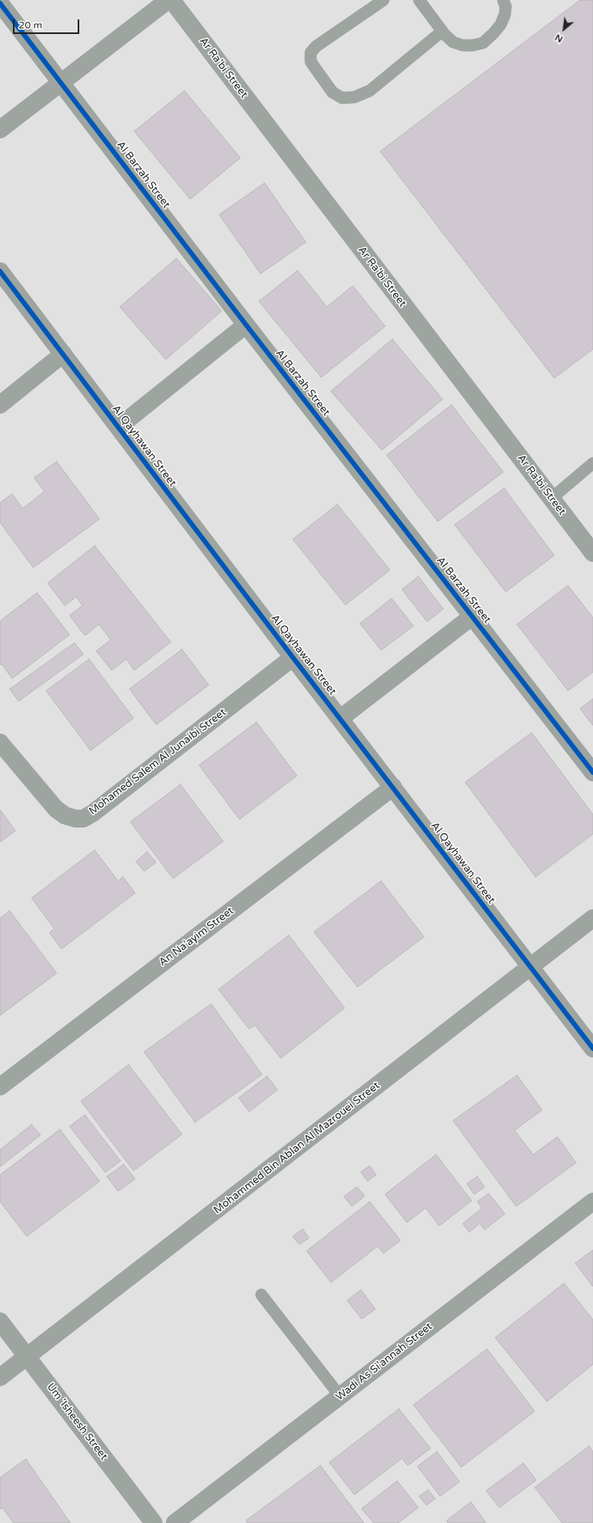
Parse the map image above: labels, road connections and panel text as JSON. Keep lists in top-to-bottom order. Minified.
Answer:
{"streets":{"street":["Ar Ra'bi Street","Al Barzah Street","Al Qayhawan Street","Mohamed Salem Al Junaibi Street","An Na'ayim Street","Mohammed Bin Ablan Al Mazrouei Street","Wadi As Si'annah Street","Um 'Isheesh Street"]},"crossings":[["Al Barzah Street","Al Qayhawan Street"],["Al Qayhawan Street","Mohamed Salem Al Junaibi Street"],["Al Qayhawan Street","An Na'ayim Street"],["Al Qayhawan Street","Mohammed Bin Ablan Al Mazrouei Street"],["Mohammed Bin Ablan Al Mazrouei Street","Um 'Isheesh Street"]],"scale_bar":"20 m","north":"bottom left"}
